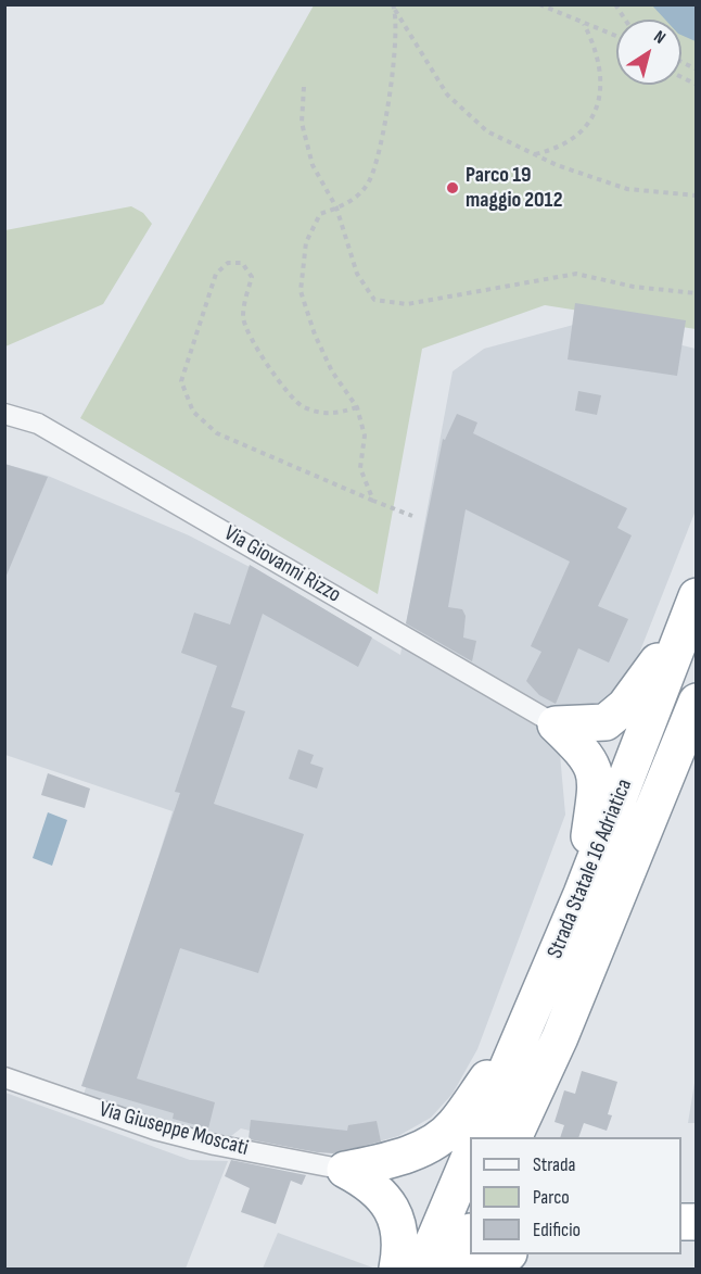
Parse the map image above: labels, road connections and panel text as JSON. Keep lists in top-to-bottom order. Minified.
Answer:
{"streets":{"highway":["Strada Statale 16 Adriatica"],"street":["Via Giovanni Rizzo","Via Giuseppe Moscati"]},"places":["Parco 19 maggio 2012"],"legend":["Strada","Parco","Edificio"],"north":"top right"}
